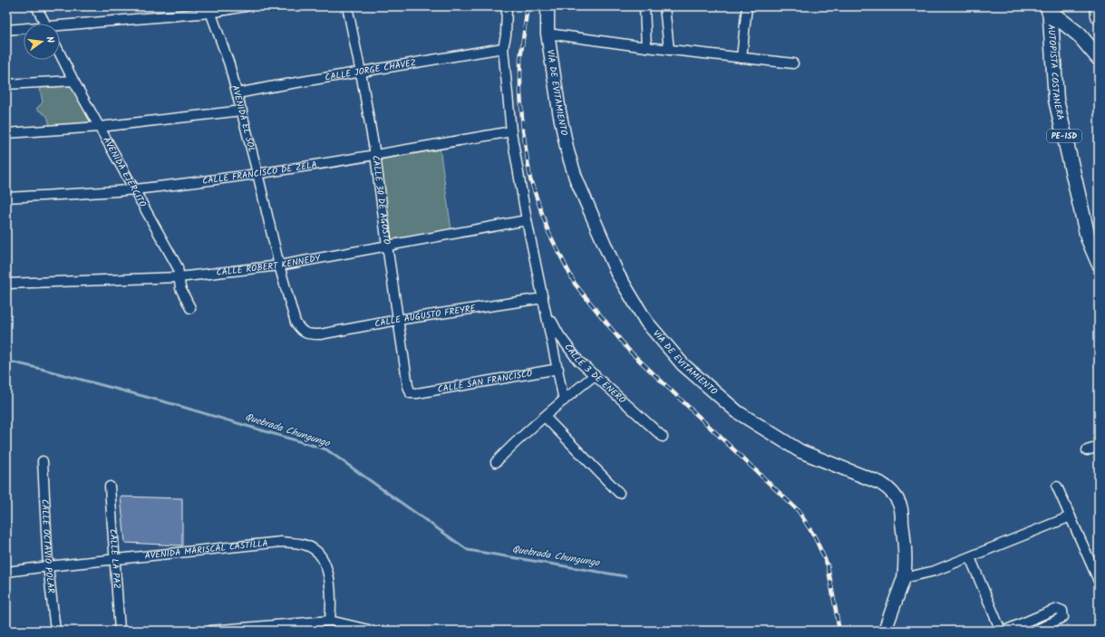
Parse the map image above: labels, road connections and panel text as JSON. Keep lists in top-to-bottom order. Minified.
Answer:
{"streets":{"highway":["AUTOPISTA COSTANERA","PE-1SD"],"main road":["VÍA DE EVITAMIENTO"],"street":["CALLE JORGE CHÁVEZ","AVENIDA EL SOL","AVENIDA EJÉRCITO","CALLE FRANCISCO DE ZELA","CALLE 30 DE AGOSTO","CALLE ROBERT KENNEDY","CALLE AUGUSTO FREYRE","CALLE 3 DE ENERO","CALLE SAN FRANCISCO","CALLE OCTAVIO POLAR","AVENIDA MARISCAL CASTILLA","CALLE LA PAZ"]},"crossings":[["CALLE JORGE CHÁVEZ","AVENIDA EL SOL"],["CALLE JORGE CHÁVEZ","CALLE 30 DE AGOSTO"],["AVENIDA EL SOL","CALLE FRANCISCO DE ZELA"],["AVENIDA EL SOL","CALLE ROBERT KENNEDY"],["AVENIDA EL SOL","CALLE AUGUSTO FREYRE"],["AVENIDA EJÉRCITO","CALLE FRANCISCO DE ZELA"],["AVENIDA EJÉRCITO","CALLE ROBERT KENNEDY"],["CALLE FRANCISCO DE ZELA","CALLE 30 DE AGOSTO"],["CALLE 30 DE AGOSTO","CALLE ROBERT KENNEDY"],["CALLE 30 DE AGOSTO","CALLE AUGUSTO FREYRE"],["CALLE 30 DE AGOSTO","CALLE SAN FRANCISCO"],["CALLE AUGUSTO FREYRE","CALLE 3 DE ENERO"],["CALLE OCTAVIO POLAR","AVENIDA MARISCAL CASTILLA"],["AVENIDA MARISCAL CASTILLA","CALLE LA PAZ"]],"water":["Quebrada Chungungo"],"north":"right"}
